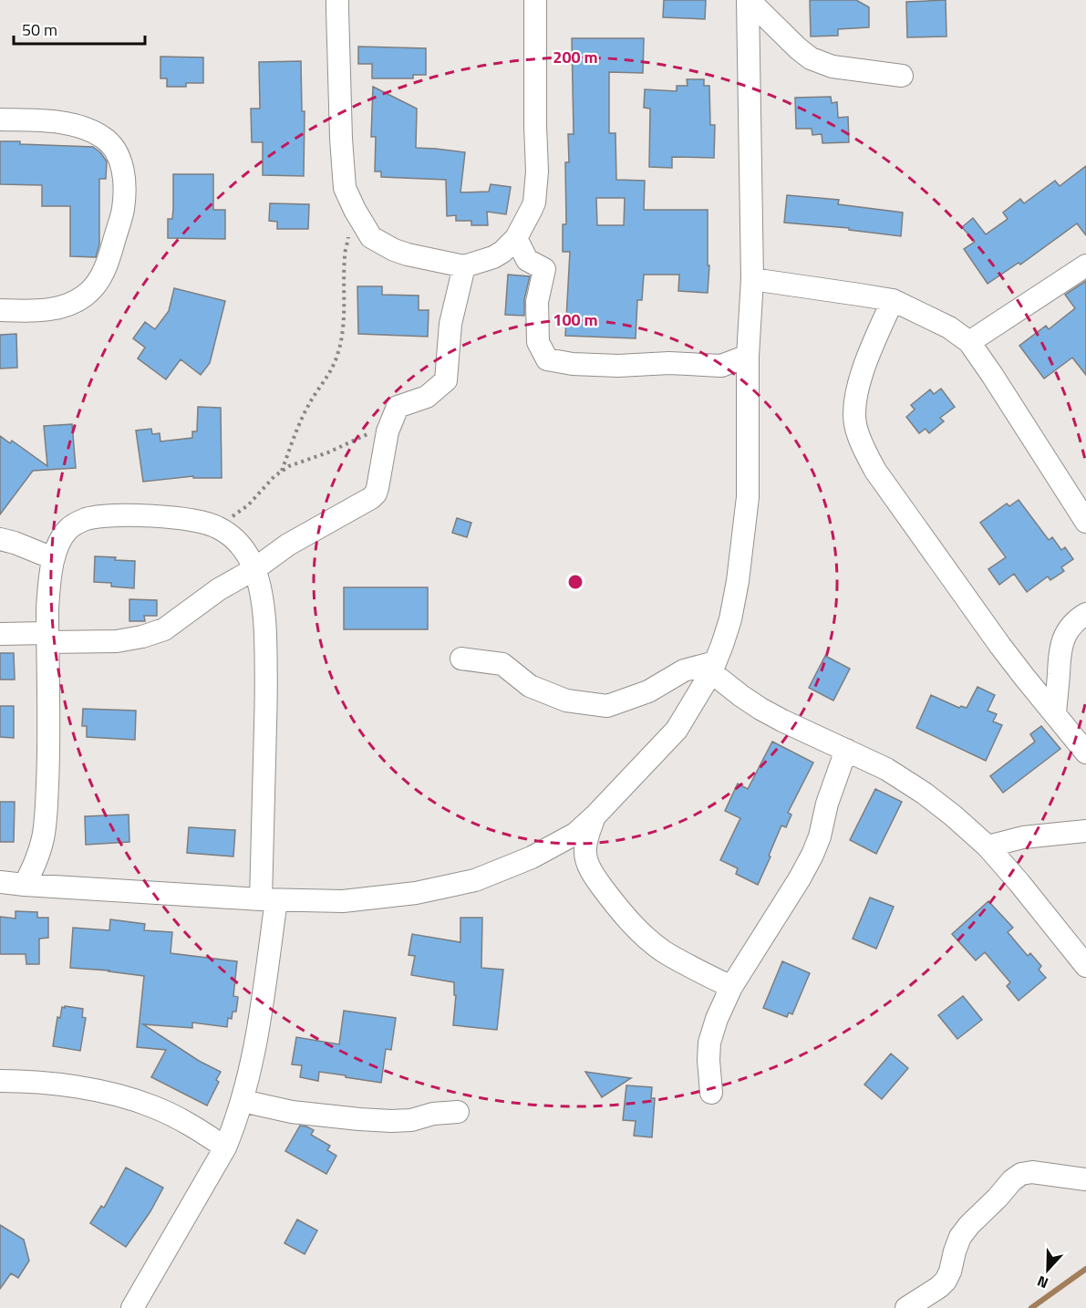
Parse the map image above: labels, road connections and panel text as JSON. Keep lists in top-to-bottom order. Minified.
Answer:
{"scale_bar":"50 m","north":"bottom","rings":["200 m","100 m"]}
